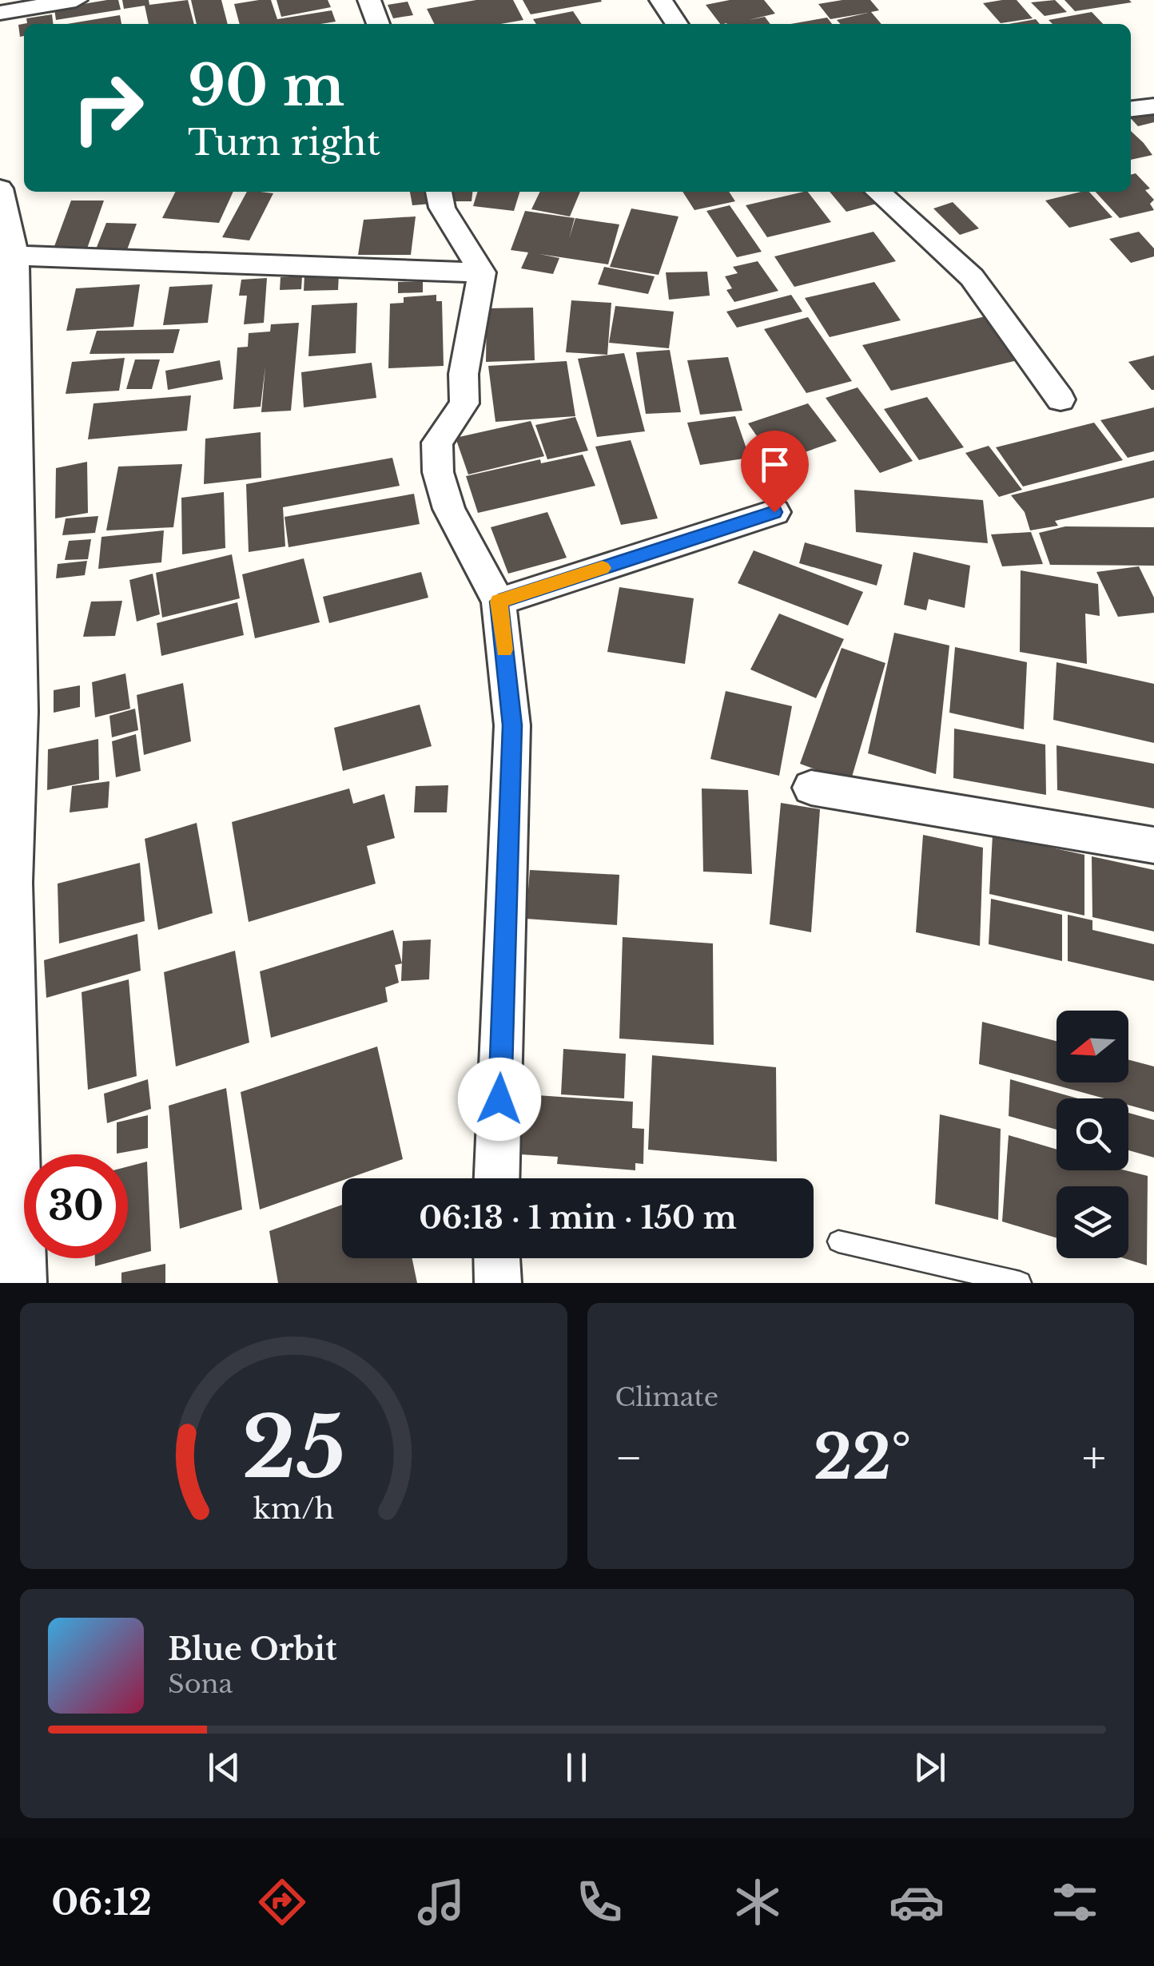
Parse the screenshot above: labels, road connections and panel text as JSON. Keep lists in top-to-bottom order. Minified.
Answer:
{"north":"left","page":{"turn":["90 m","Turn right"],"limit":"30","trip":"06:13 · 1 min · 150 m","tile":"Climate","heat":["−","22°","+"],"song":["Blue Orbit","Sona"],"tabs":"06:12","gauge":["25","km/h"]}}
